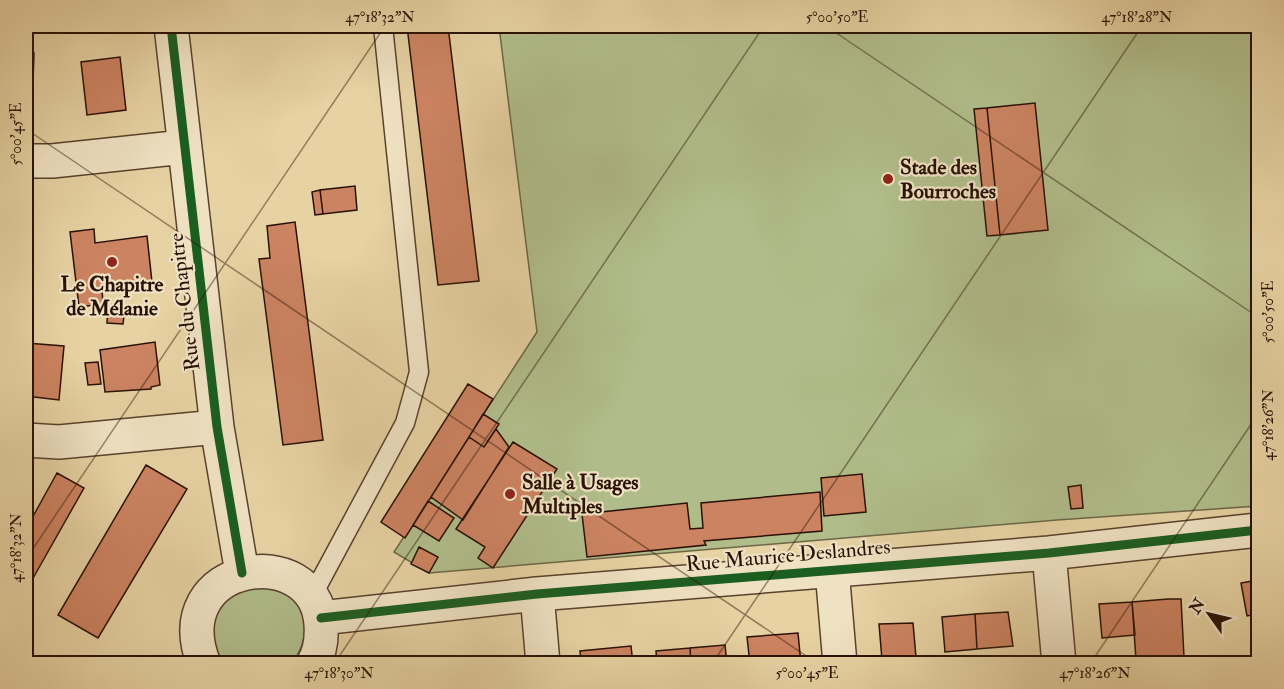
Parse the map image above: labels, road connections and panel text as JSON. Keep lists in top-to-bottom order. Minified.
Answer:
{"streets":{"street":["Rue du Chapitre","Rue Maurice Deslandres"]},"places":["Stade des Bourroches","Le Chapitre de Mélanie","Salle à Usages Multiples"],"north":"top left","coordinates":["47°18'32\"N","5°00'50\"E","47°18'28\"N","5°00'45\"E","47°18'26\"N","47°18'30\"N"]}
